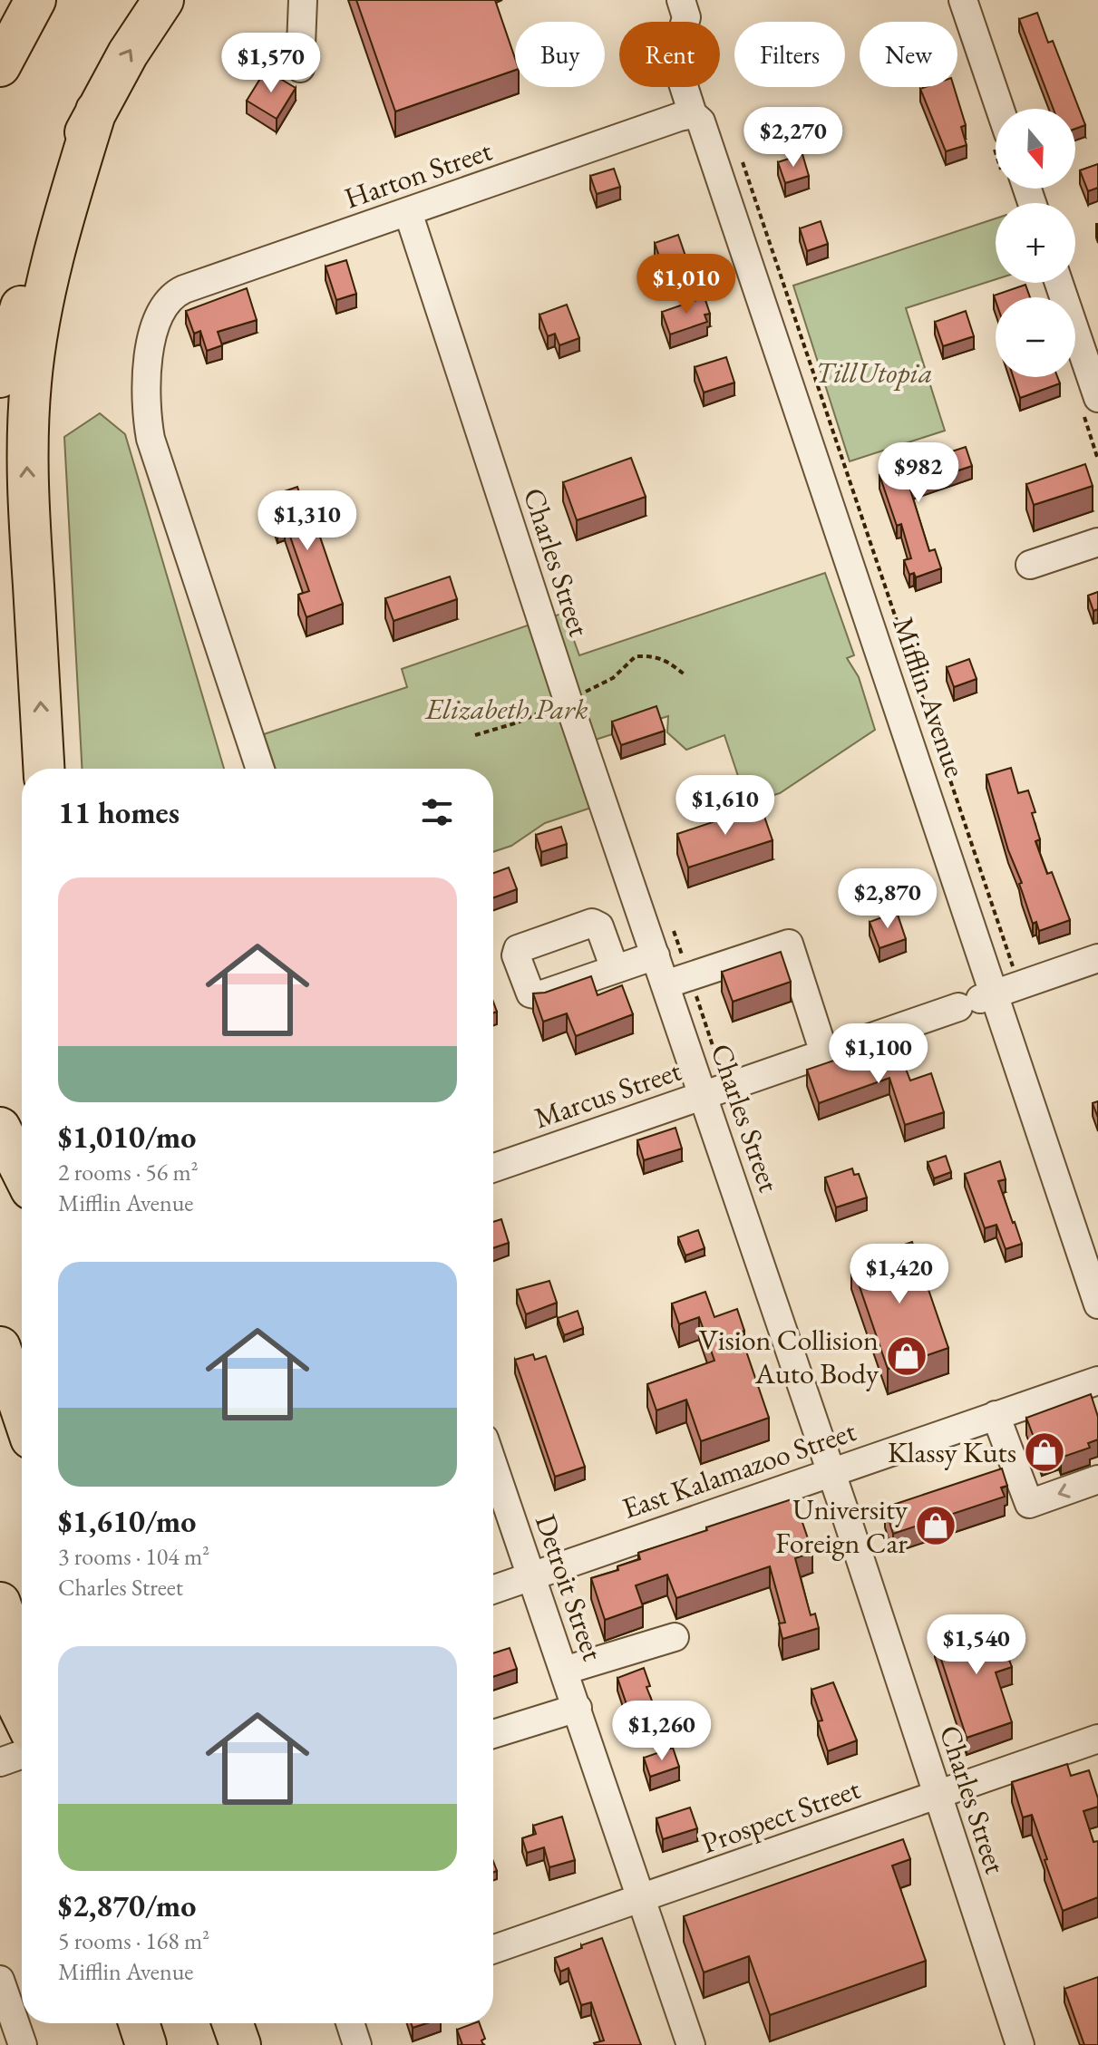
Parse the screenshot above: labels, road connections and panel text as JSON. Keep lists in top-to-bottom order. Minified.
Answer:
{"streets":{"street":["Harton Street","Charles Street","Mifflin Avenue","Marcus Street","East Kalamazoo Street","Detroit Street","Prospect Street"]},"crossings":[["Harton Street","Charles Street"],["Harton Street","Mifflin Avenue"],["Charles Street","Marcus Street"],["Charles Street","East Kalamazoo Street"],["Charles Street","Prospect Street"],["Mifflin Avenue","Marcus Street"],["East Kalamazoo Street","Detroit Street"],["Detroit Street","Prospect Street"]],"parks":["TillUtopia","Elizabeth Park"],"places":{"shop":["Vision Collision Auto Body","Klassy Kuts","University Foreign Car"]},"north":"bottom","page":{"chip":["Buy","Rent","Filters","New"],"price":["$1,570","$2,270","$1,010","$982","$1,310","$1,610","$2,870","$1,100","$1,420","$1,540","$1,260"],"map_buttons":["+","−"],"heading":"11 homes","list":[{"name":"$1,010/mo","note":"2 rooms · 56 m² · Mifflin Avenue"},{"name":"$1,610/mo","note":"3 rooms · 104 m² · Charles Street"},{"name":"$2,870/mo","note":"5 rooms · 168 m² · Mifflin Avenue"}]}}
